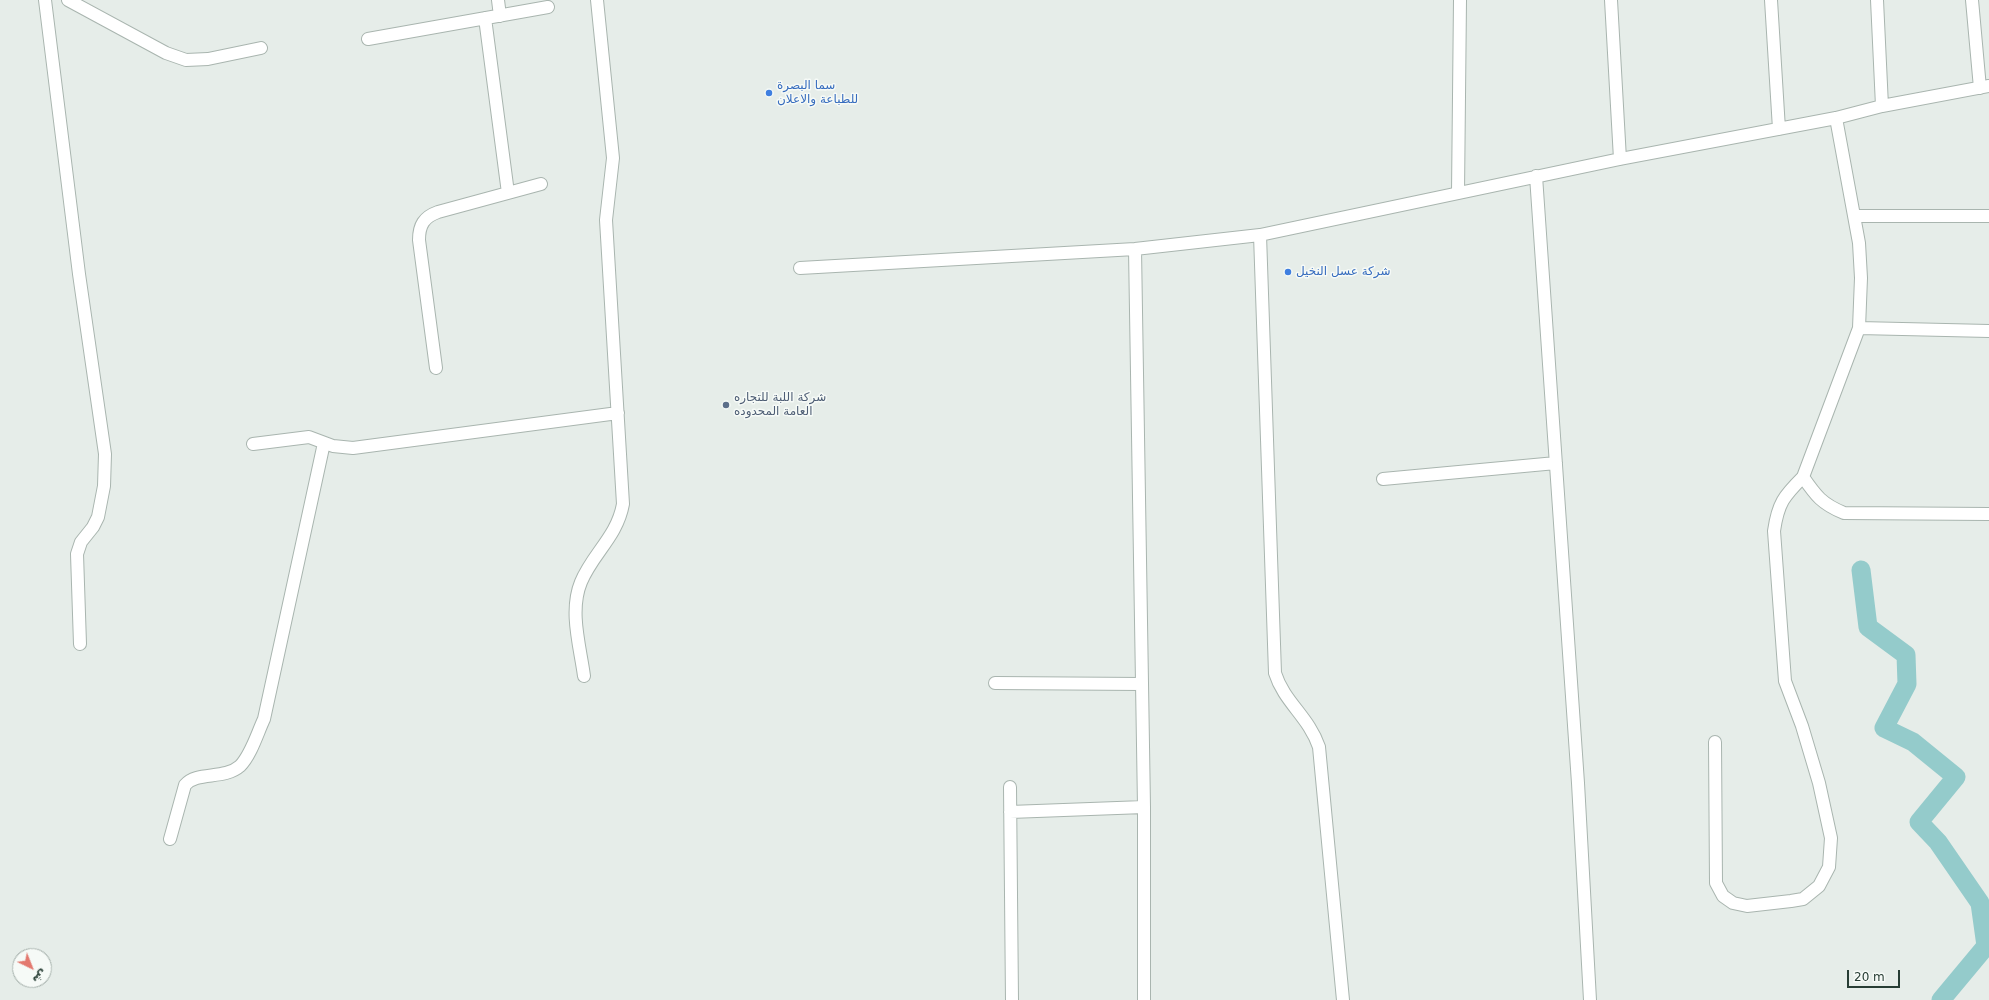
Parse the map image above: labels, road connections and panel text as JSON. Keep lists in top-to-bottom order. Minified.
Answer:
{"places":["سما البصرة للطباعة والاعلان","شركة عسل النخيل","شركة اللبة للتجاره العامة المحدوده"],"scale_bar":"20 m","north":"bottom right"}
